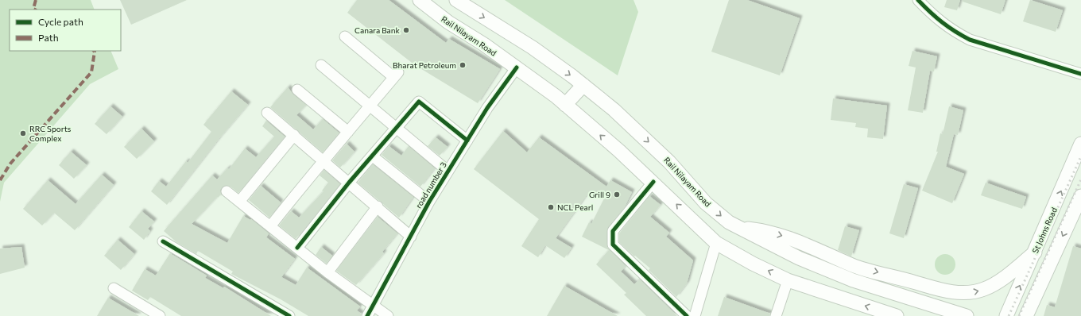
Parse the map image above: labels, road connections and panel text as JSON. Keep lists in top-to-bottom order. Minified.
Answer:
{"streets":{"main road":["Rail Nilayam Road","St Johns Road"],"street":["road number 3"]},"crossings":[["Rail Nilayam Road","road number 3"]],"places":["Canara Bank","Bharat Petroleum","RRC Sports Complex","Grill 9","NCL Pearl"],"legend":["Cycle path","Path"]}
